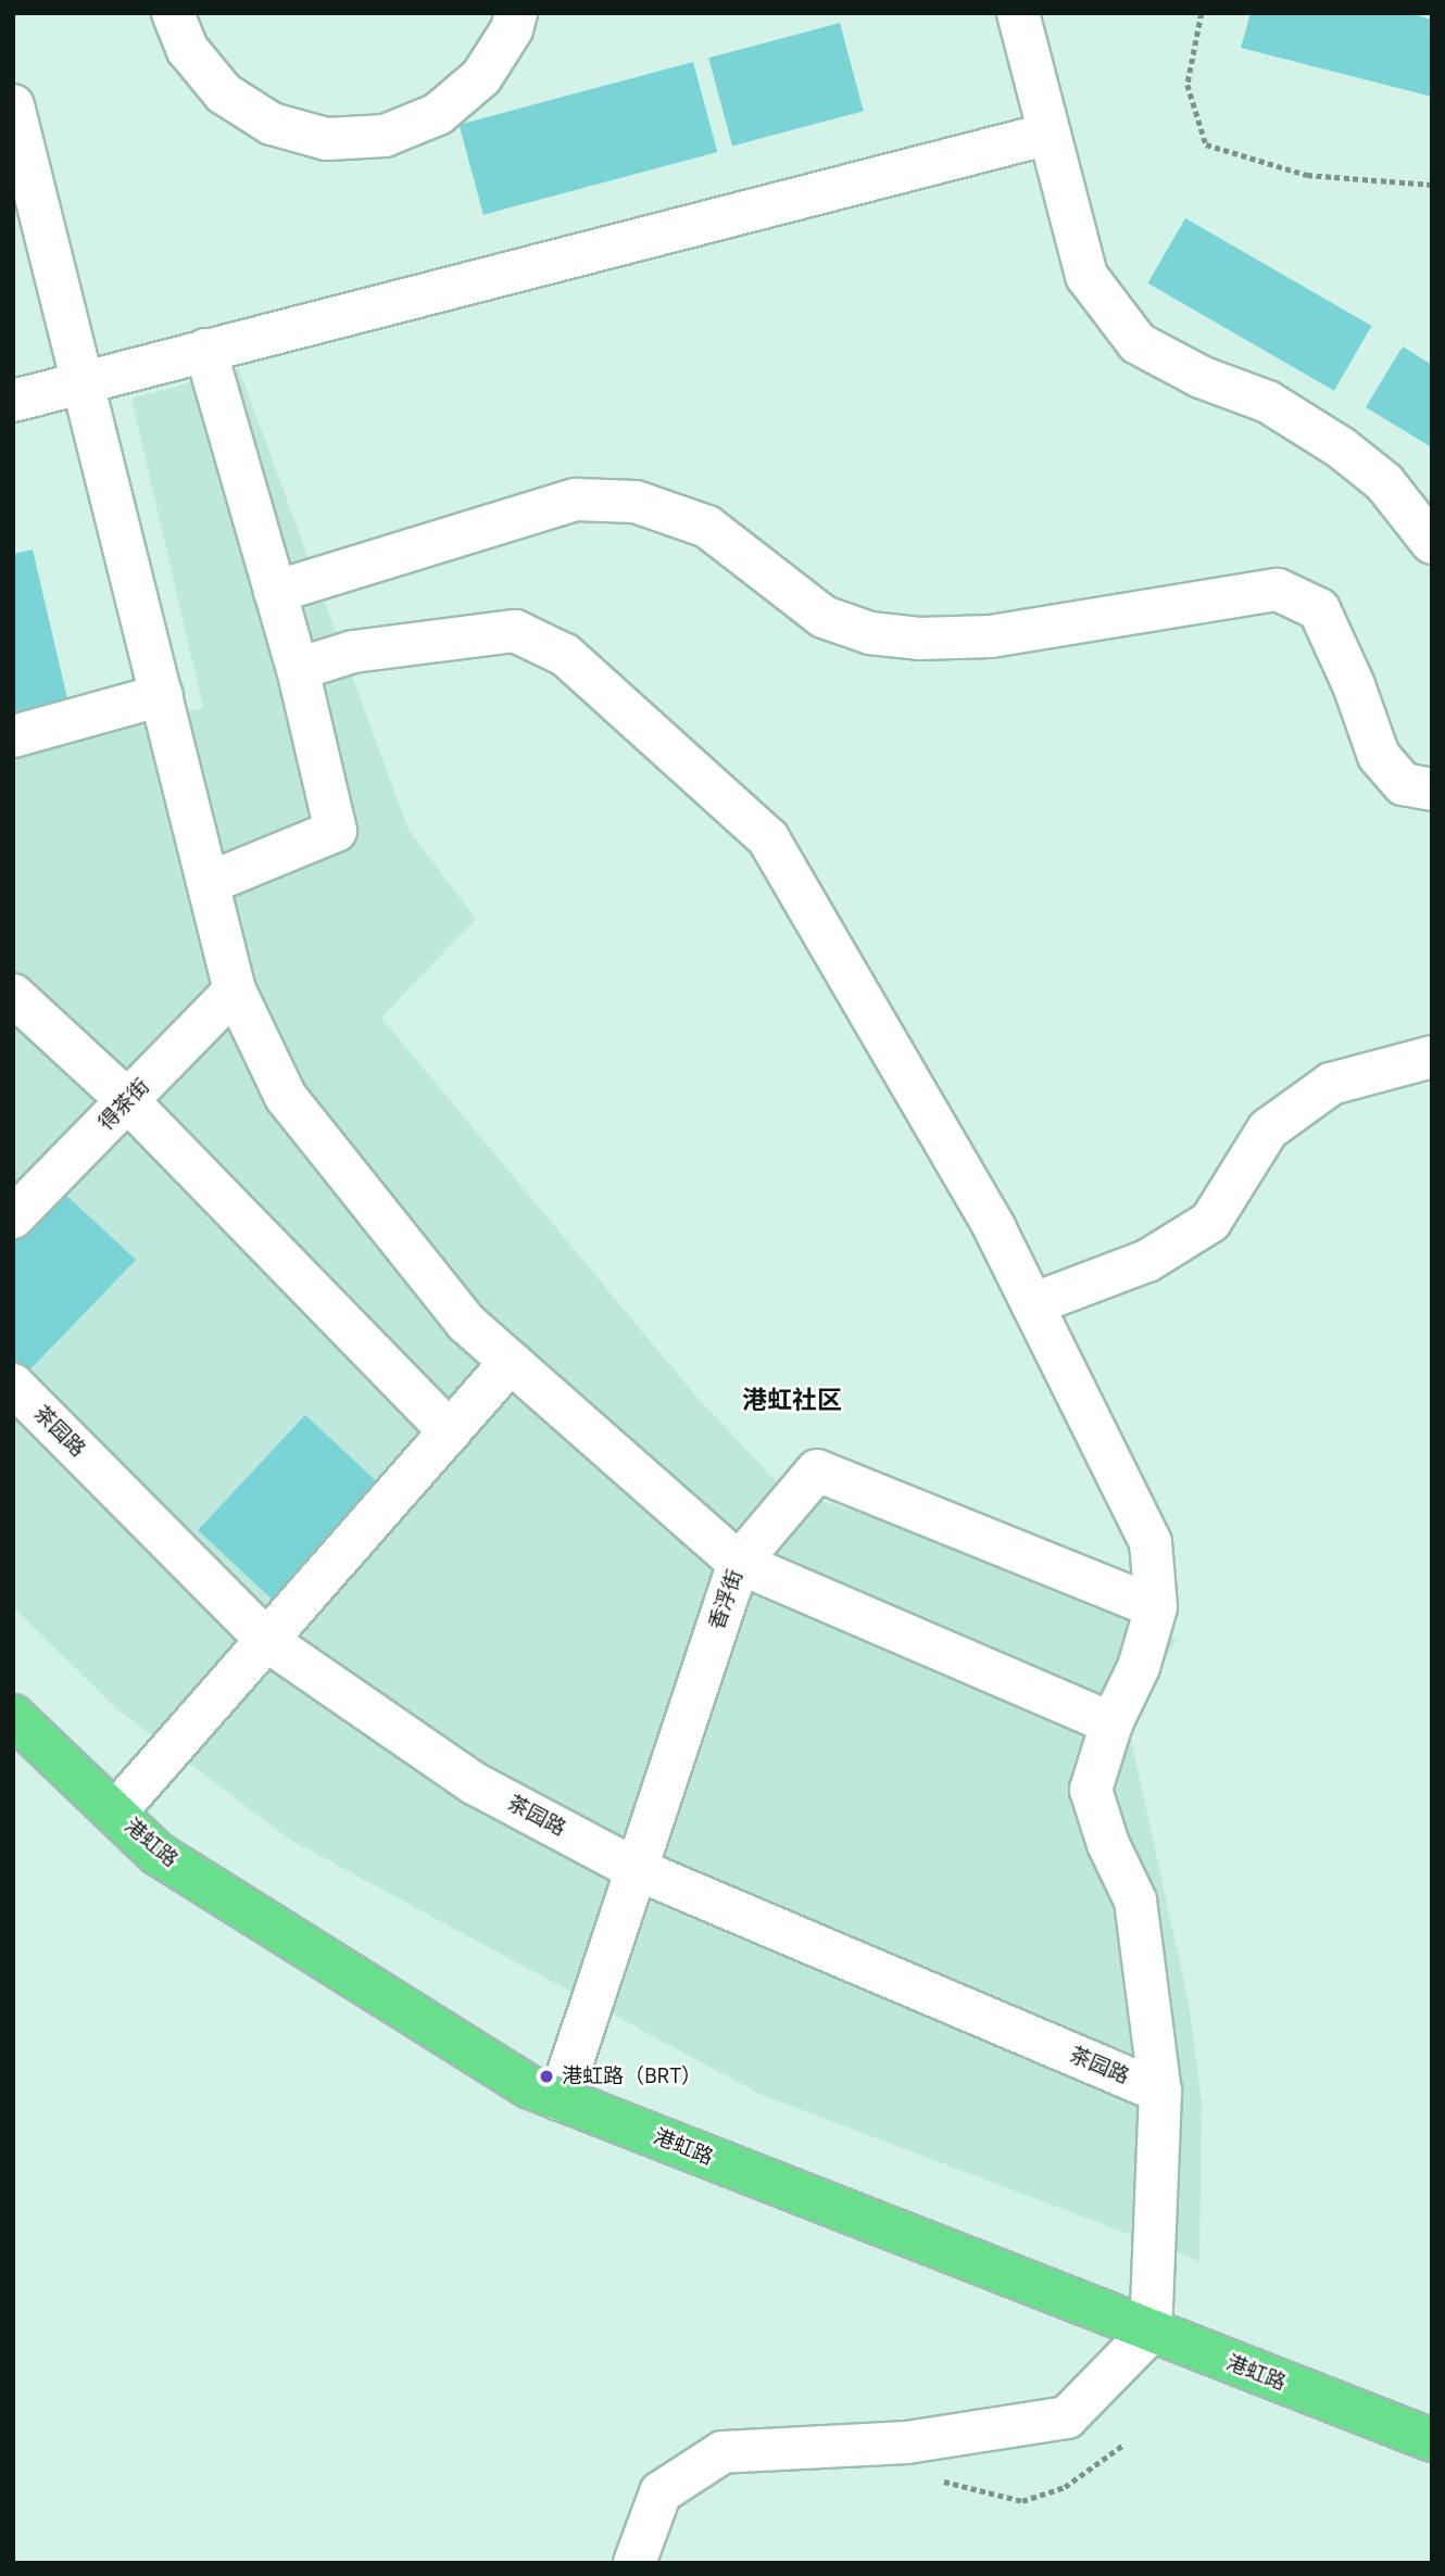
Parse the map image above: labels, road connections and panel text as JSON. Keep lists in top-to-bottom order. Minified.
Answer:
{"streets":{"highway":["港虹路"],"street":["得茶街","茶园路","香浮街"]},"crossings":[["茶园路","香浮街"],["香浮街","港虹路"]],"districts":["港虹社区"],"places":["港虹路（BRT）"]}
